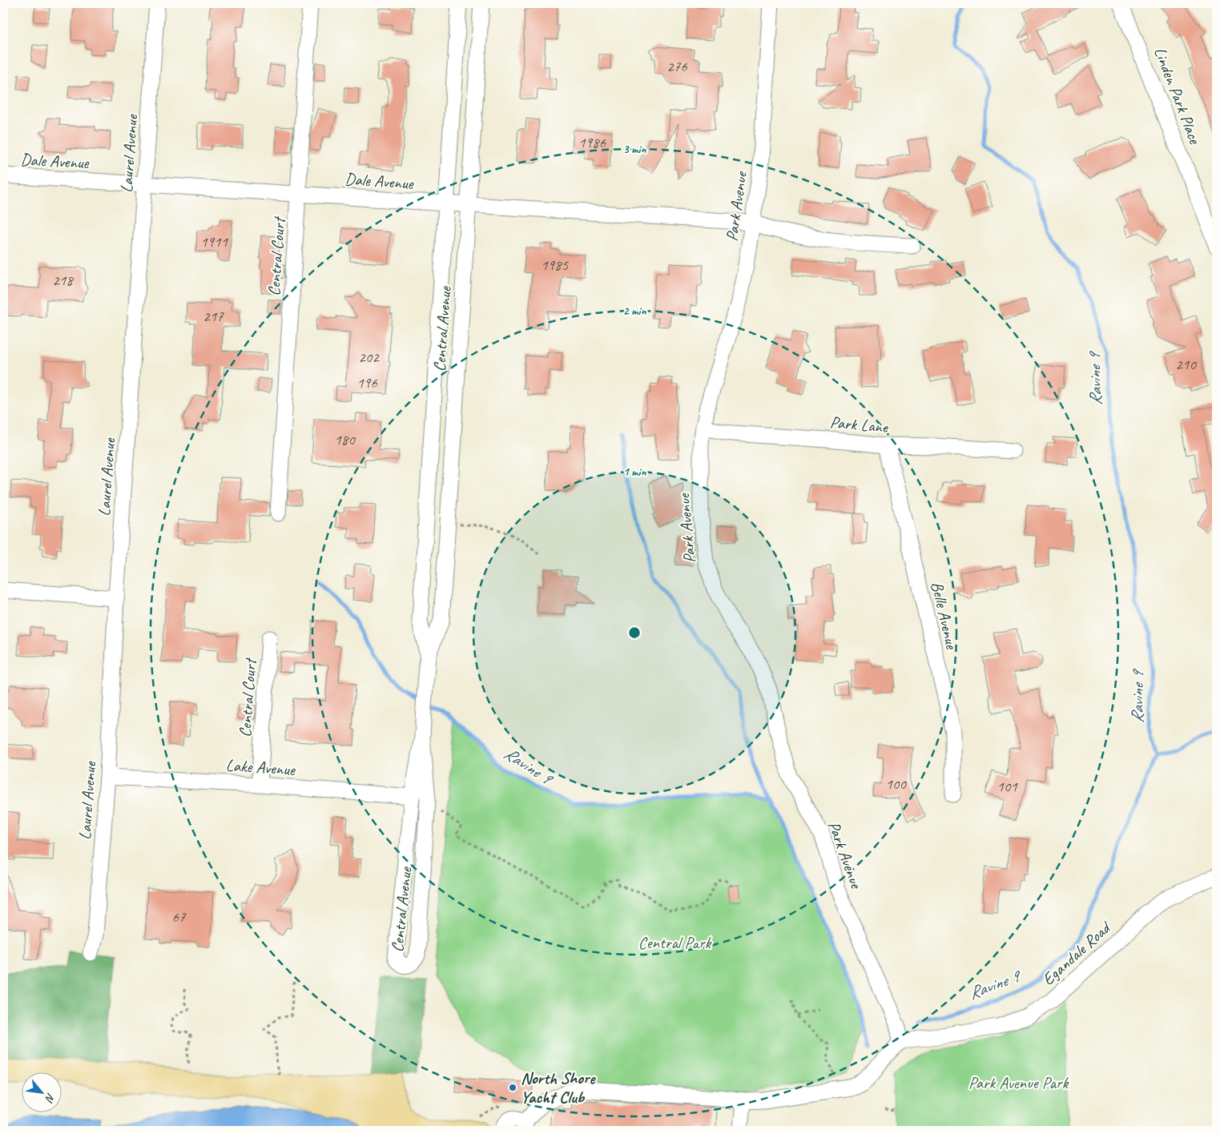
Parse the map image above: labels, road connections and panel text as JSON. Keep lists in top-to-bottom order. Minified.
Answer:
{"streets":{"street":["Linden Park Place","Laurel Avenue","Dale Avenue","Park Avenue","Central Court","Central Avenue","Park Lane","Belle Avenue","Lake Avenue","Egandale Road"]},"crossings":[["Laurel Avenue","Dale Avenue"],["Laurel Avenue","Lake Avenue"],["Dale Avenue","Park Avenue"],["Dale Avenue","Central Court"],["Dale Avenue","Central Avenue"],["Park Avenue","Park Lane"],["Park Avenue","Egandale Road"],["Central Court","Lake Avenue"],["Central Avenue","Lake Avenue"],["Park Lane","Belle Avenue"]],"water":["Ravine 9"],"parks":["Central Park","Park Avenue Park"],"places":["North Shore Yacht Club"],"house_numbers":["276","1986","1911","1985","218","217","202","210","196","180","100","101","67"],"north":"bottom right","rings":["3 min","2 min","1 min"]}
